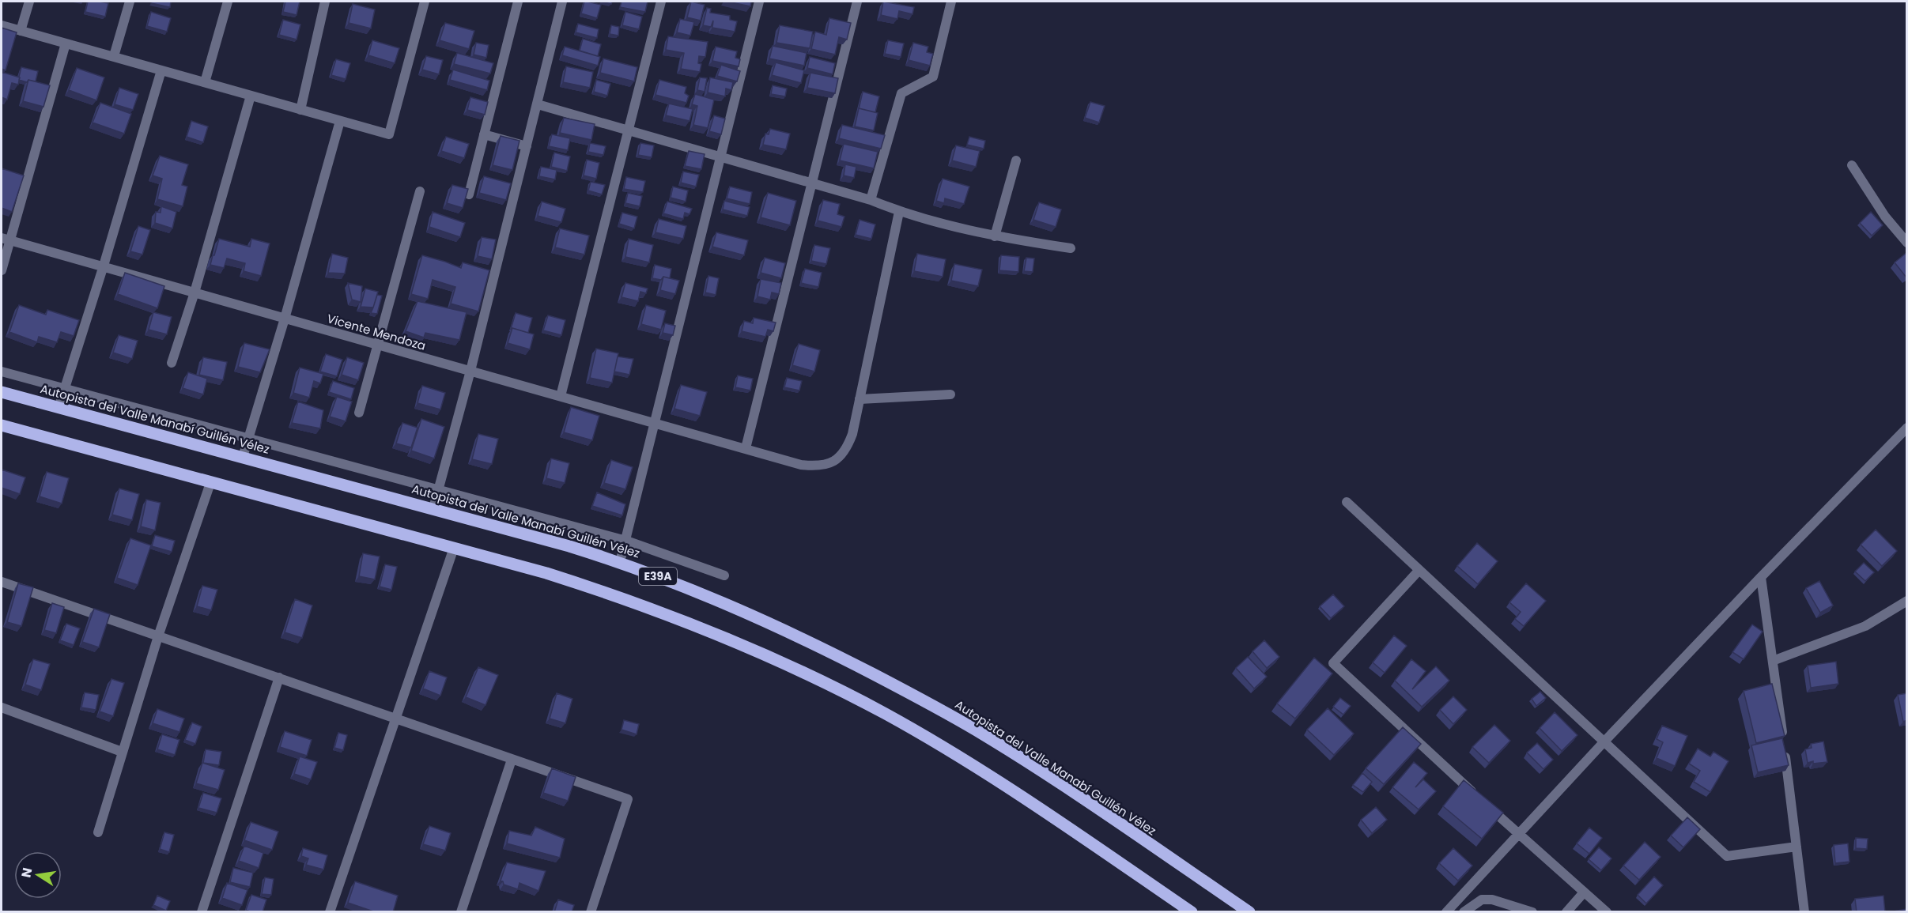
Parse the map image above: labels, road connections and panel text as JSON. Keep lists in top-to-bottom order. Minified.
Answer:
{"streets":{"main road":["Autopista del Valle Manabí Guillén Vélez","E39A"],"street":["Vicente Mendoza"]},"north":"left"}
